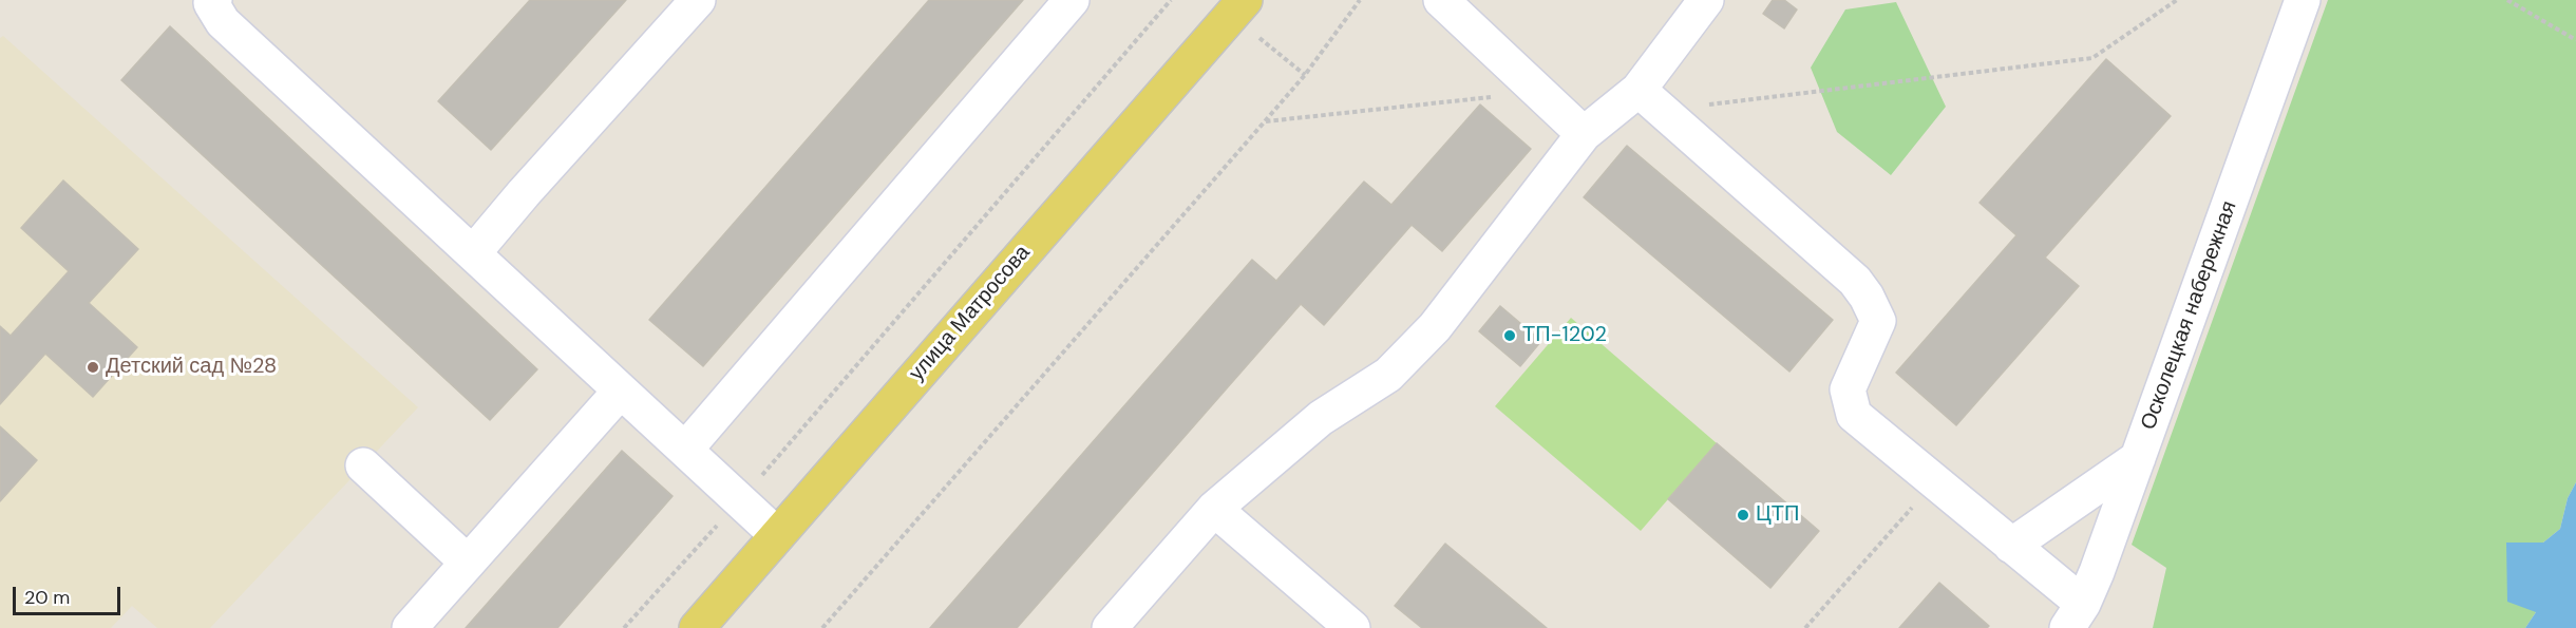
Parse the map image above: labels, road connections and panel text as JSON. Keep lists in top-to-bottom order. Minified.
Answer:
{"streets":{"main road":["улица Матросова"],"street":["Осколецкая набережная"]},"places":["ТП-1202","Детский сад №28","ЦТП"],"scale_bar":"20 m"}
